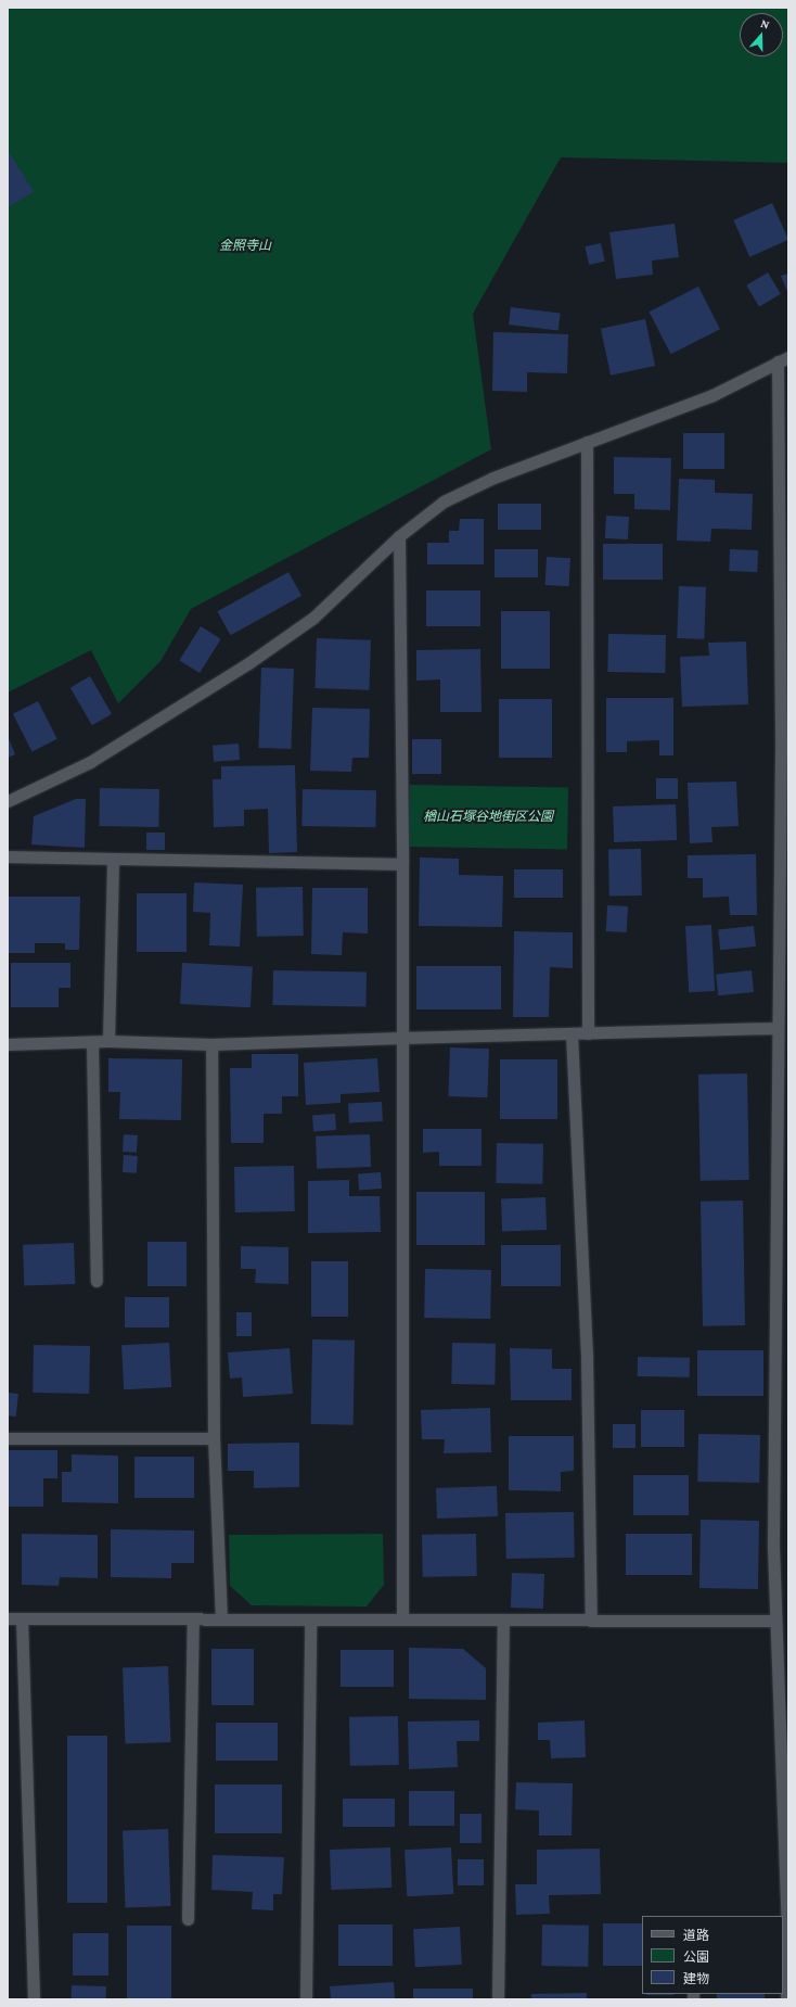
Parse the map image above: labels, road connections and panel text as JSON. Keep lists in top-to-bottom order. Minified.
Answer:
{"parks":["金照寺山","楢山石塚谷地街区公園"],"legend":["道路","公園","建物"],"north":"top"}
